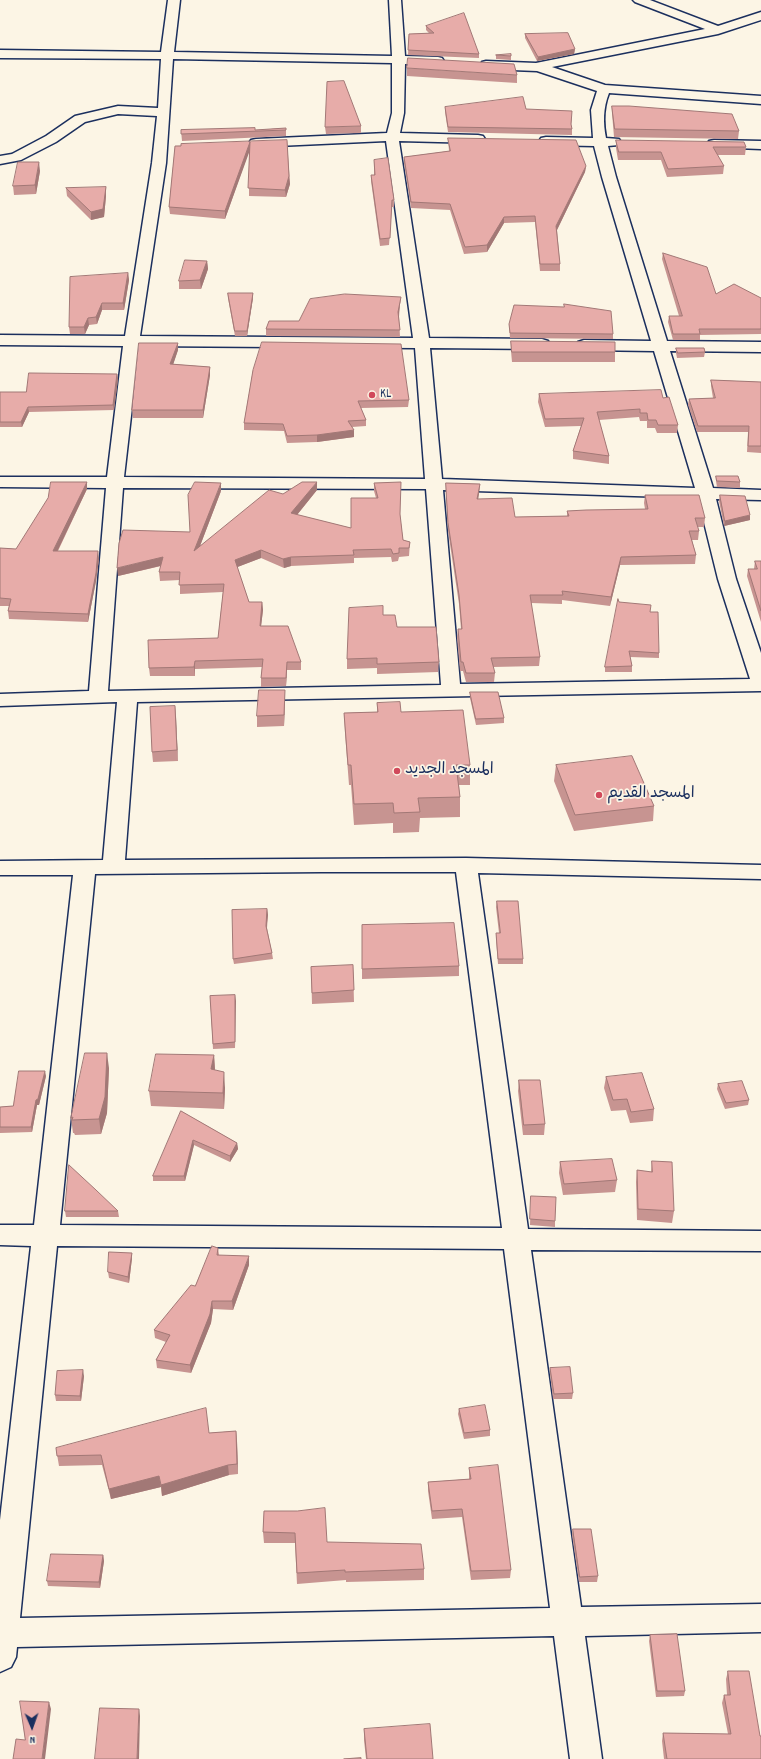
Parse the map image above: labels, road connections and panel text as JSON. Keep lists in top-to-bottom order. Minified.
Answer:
{"places":["KL","المسجد الجديد","المسجد القديم"],"north":"bottom"}
